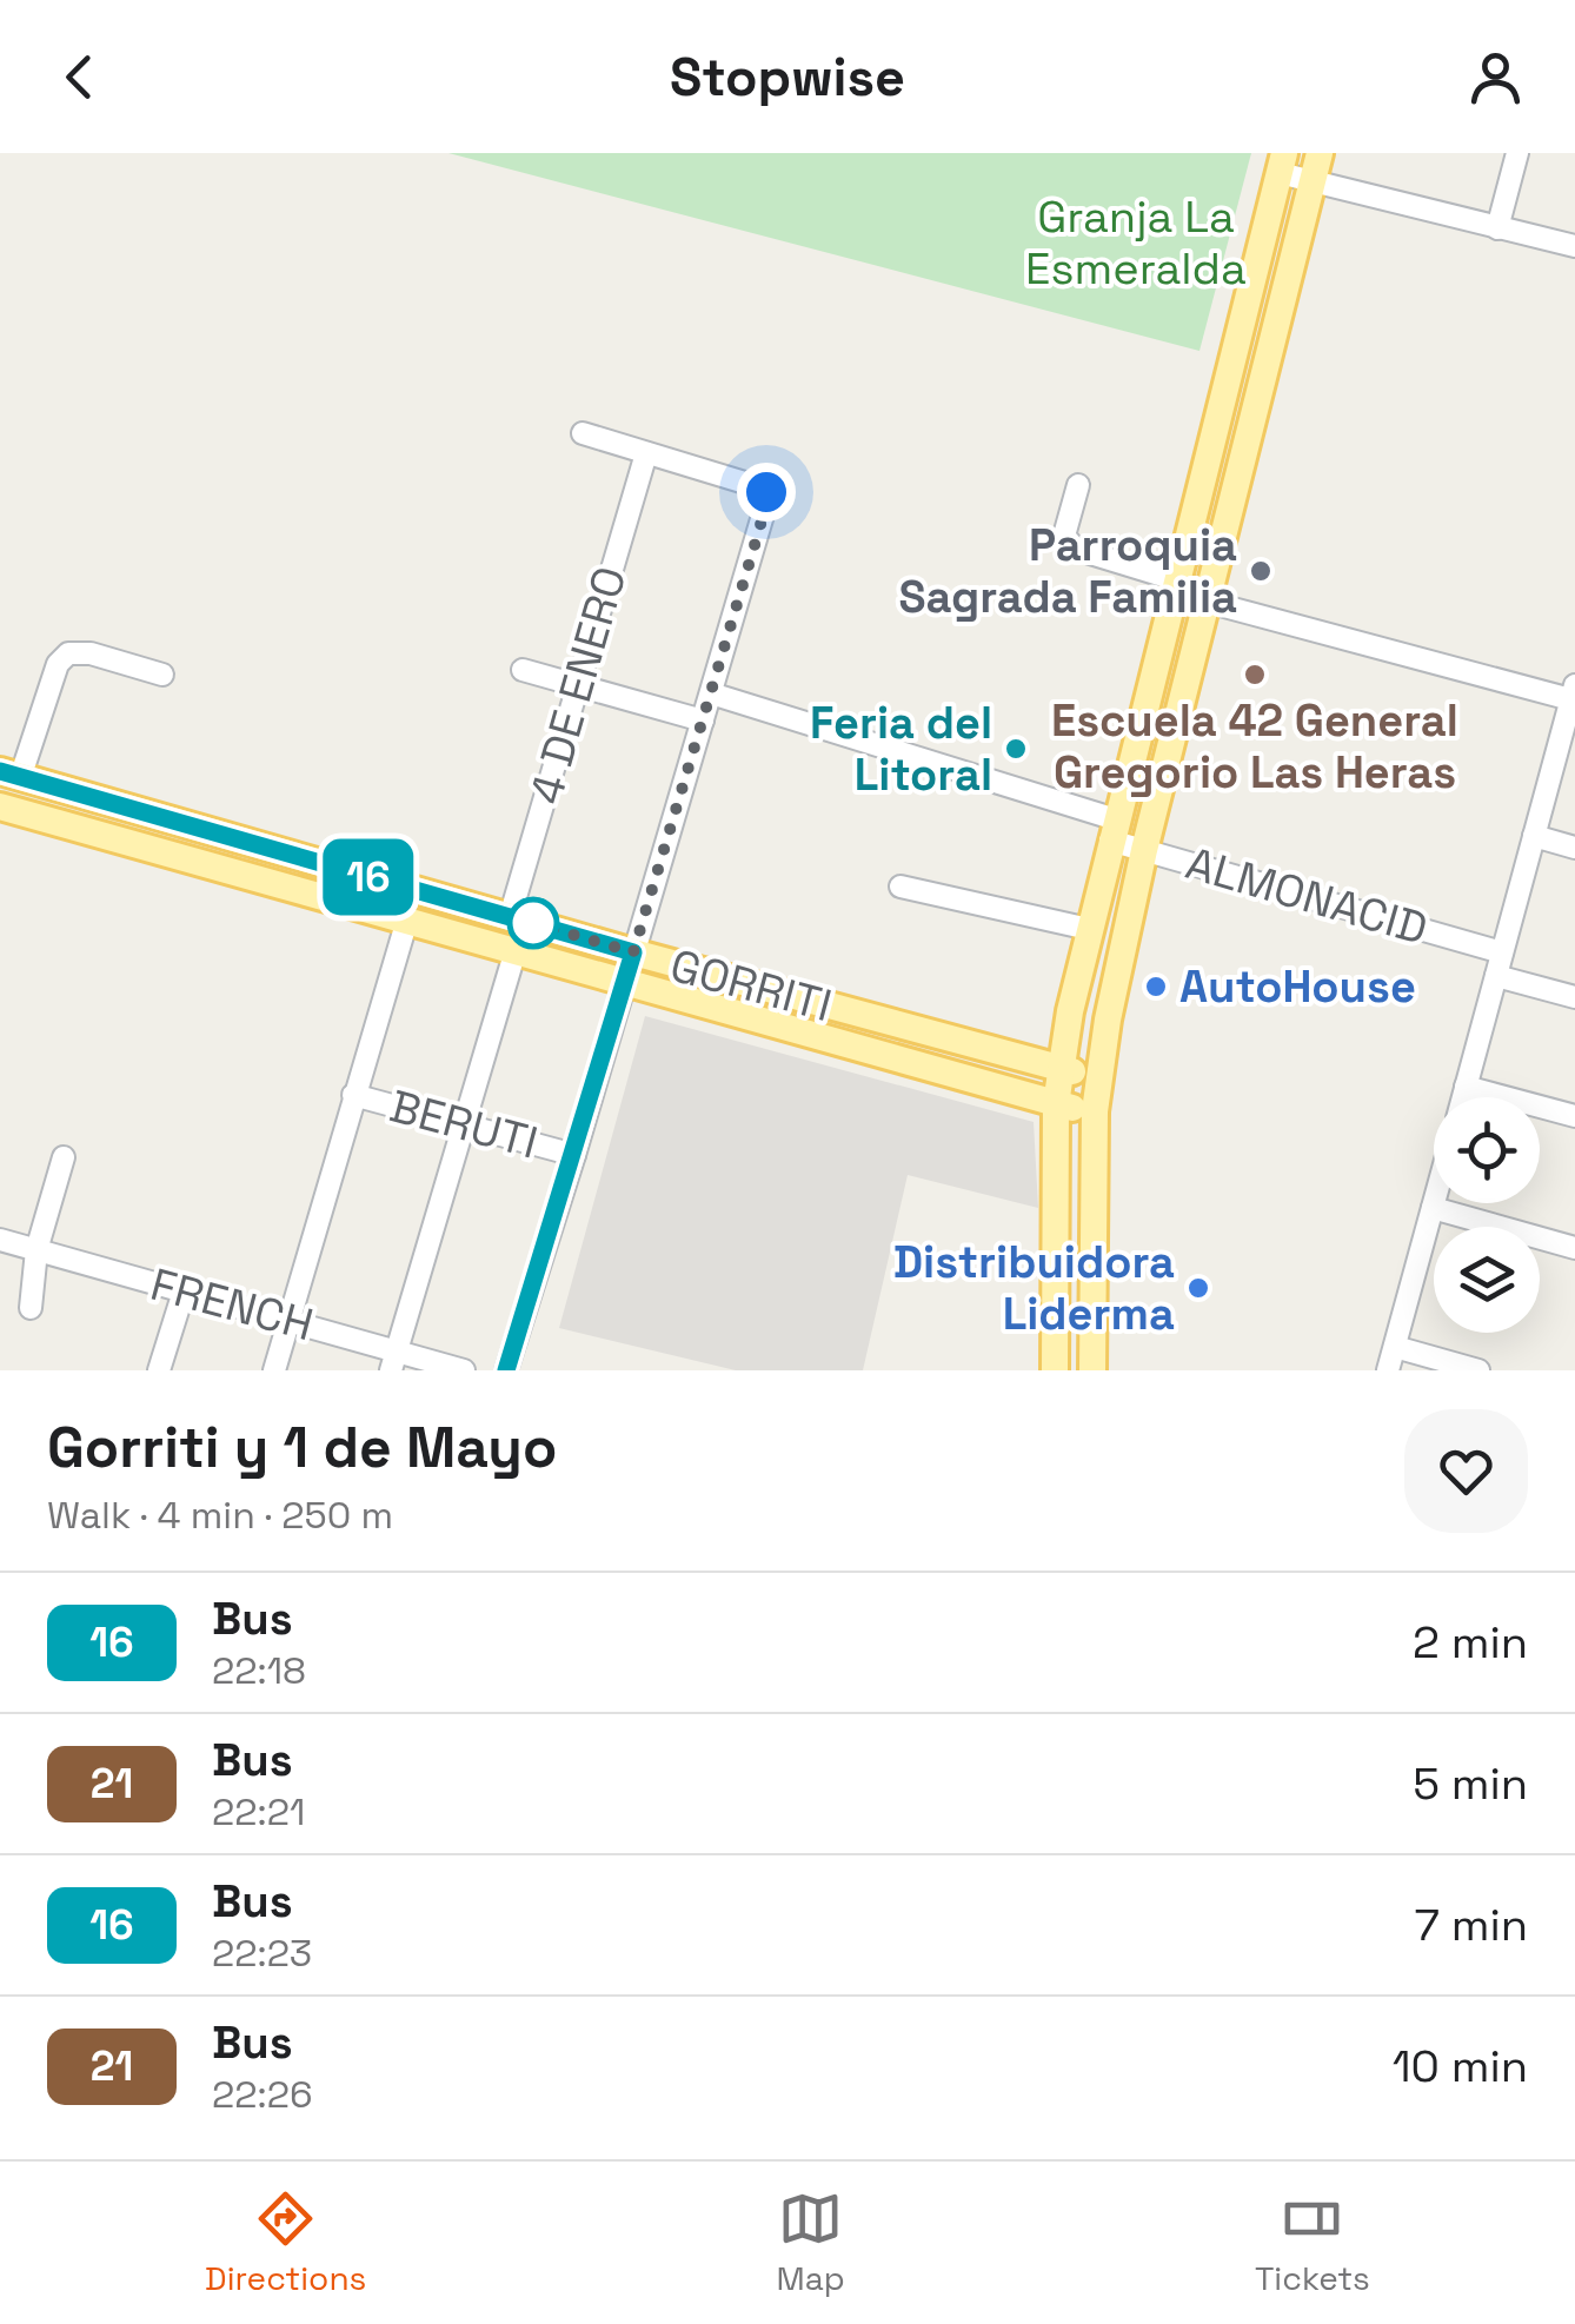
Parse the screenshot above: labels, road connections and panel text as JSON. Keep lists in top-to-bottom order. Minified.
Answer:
{"streets":{"main road":["GORRITI"],"street":["4 DE ENERO","ALMONACID","BERUTI","FRENCH"]},"crossings":[["4 DE ENERO","GORRITI"]],"parks":["Granja La Esmeralda"],"places":["Parroquia Sagrada Familia","Escuela 42 General Gregorio Las Heras","Feria del Litoral","AutoHouse","Distribuidora Liderma"],"lines":["bus line 16"],"page":{"header":"Stopwise","on_map":"16","heading":["Gorriti y 1 de Mayo","Walk · 4 min · 250 m"],"list":[{"mark":"16","name":"Bus","note":"22:18","value":"2 min"},{"mark":"21","name":"Bus","note":"22:21","value":"5 min"},{"mark":"16","name":"Bus","note":"22:23","value":"7 min"},{"mark":"21","name":"Bus","note":"22:26","value":"10 min"}],"tabs":["Directions","Map","Tickets"]}}
